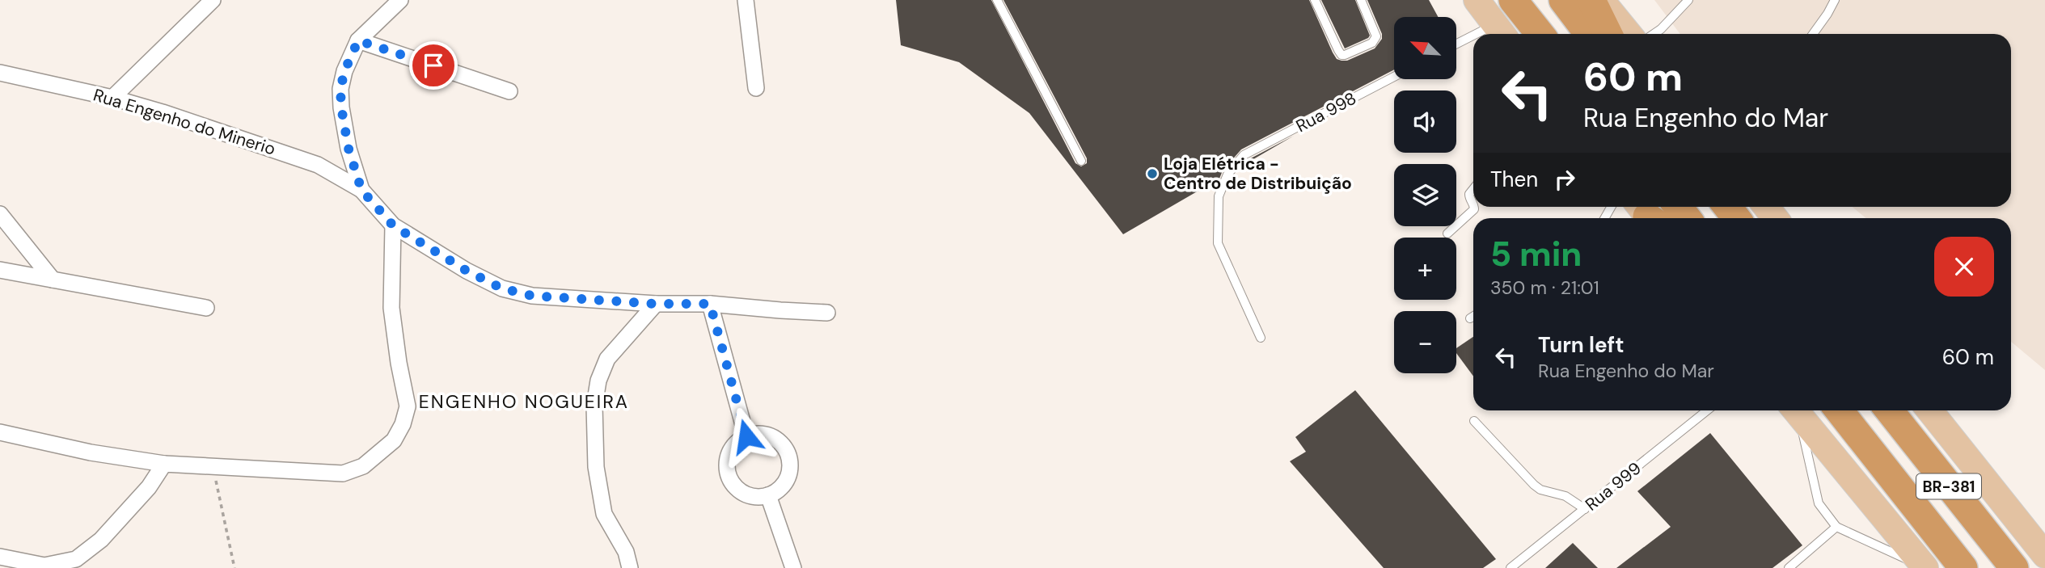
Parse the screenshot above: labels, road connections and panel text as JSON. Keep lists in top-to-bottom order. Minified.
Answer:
{"streets":{"highway":["BR-381"],"street":["Rua Engenho do Minerio"],"lane":["Rua 998","Rua 999"]},"districts":["ENGENHO NOGUEIRA"],"places":["Loja Elétrica - Centro de Distribuição"],"north":"top left","page":{"map_buttons":["+","−"],"turn":["60 m","Rua Engenho do Mar"],"then":"Then","heading":["5 min","350 m · 21:01"],"list":[{"name":"Turn left","note":"Rua Engenho do Mar","value":"60 m"}]}}
